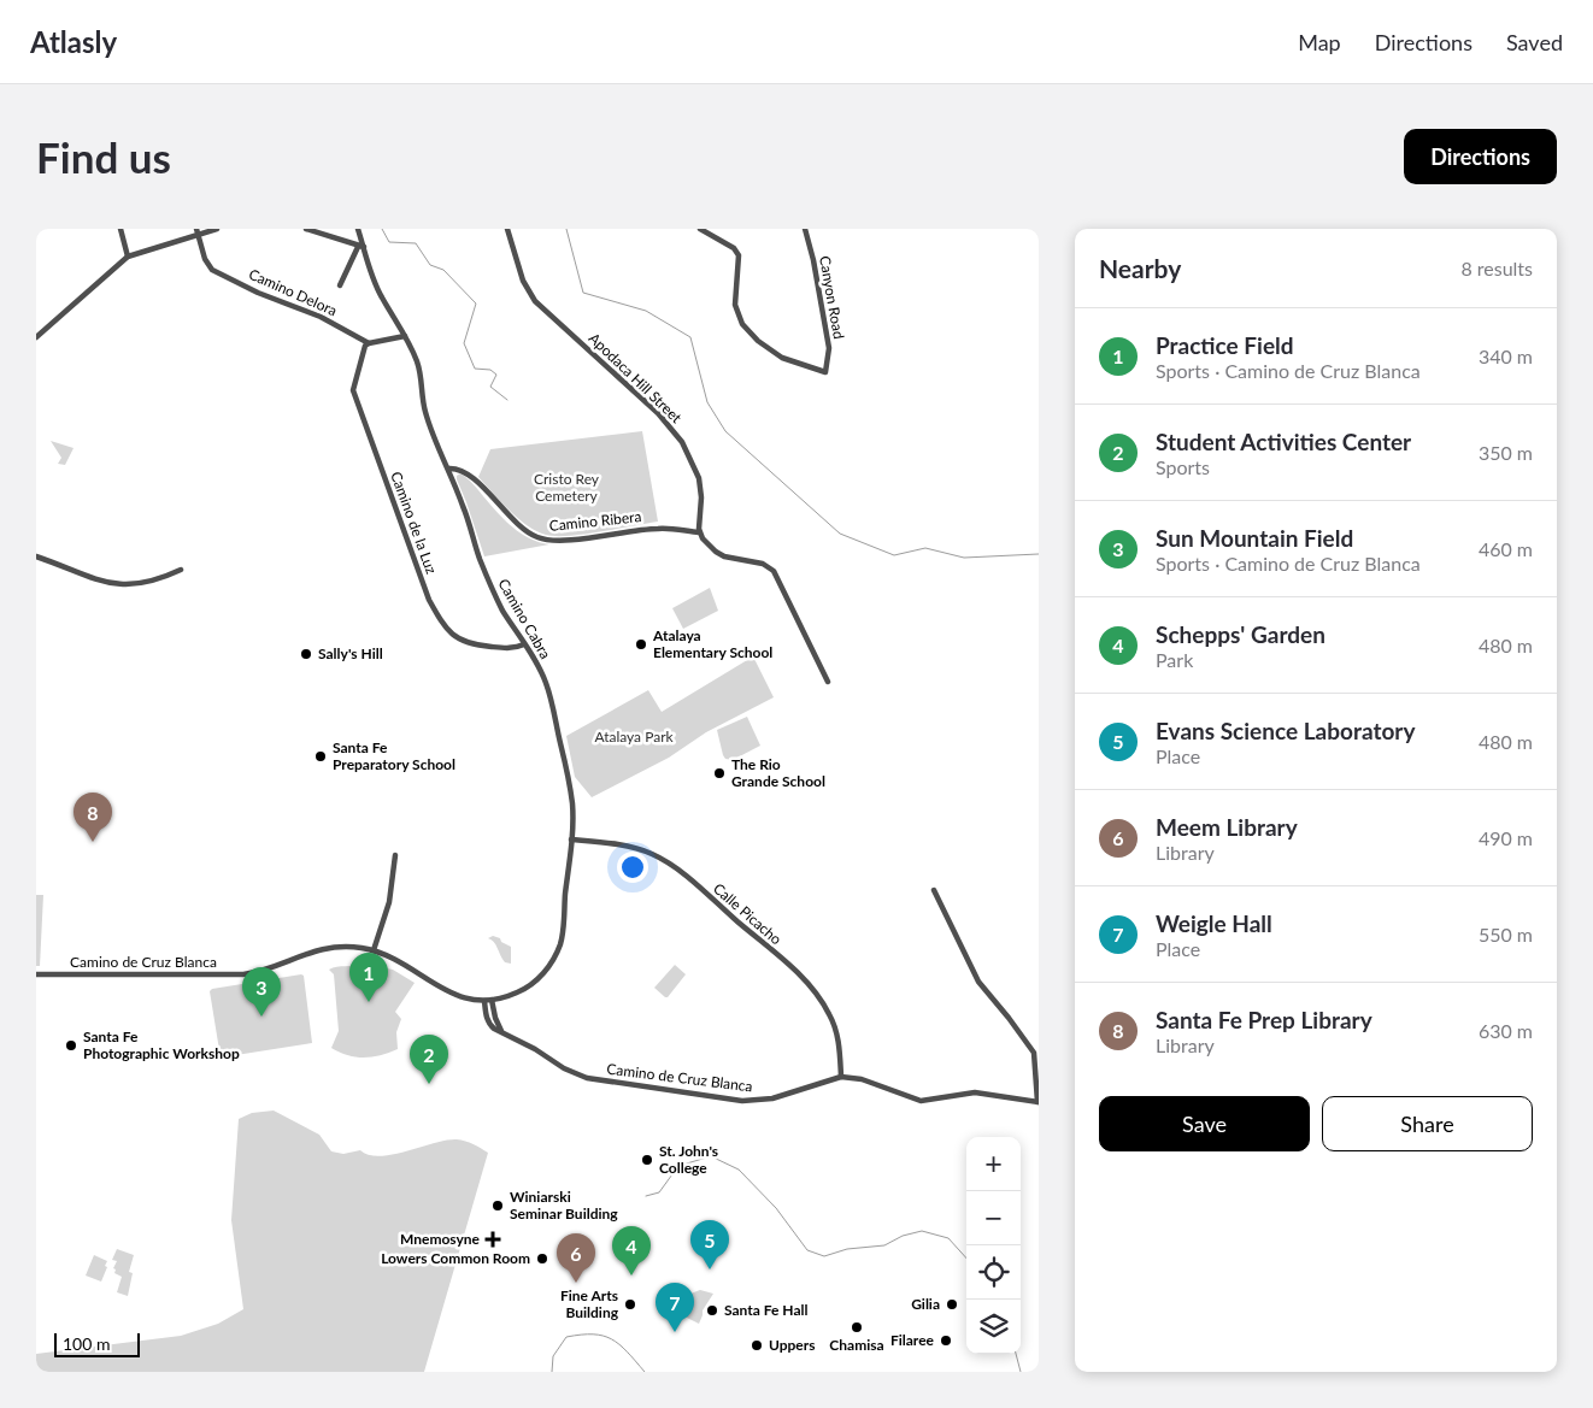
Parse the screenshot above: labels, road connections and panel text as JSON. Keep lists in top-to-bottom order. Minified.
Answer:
{"streets":{"street":["Camino Delora","Canyon Road","Apodaca Hill Street","Camino Ribera","Camino de la Luz","Camino Cabra","Calle Picacho","Camino de Cruz Blanca"]},"crossings":[["Camino Delora","Camino de la Luz"],["Apodaca Hill Street","Camino Ribera"],["Camino Ribera","Camino Cabra"],["Camino de la Luz","Camino Cabra"],["Camino Cabra","Calle Picacho"],["Camino Cabra","Camino de Cruz Blanca"],["Calle Picacho","Camino de Cruz Blanca"]],"parks":["Cristo Rey Cemetery","Atalaya Park"],"places":{"other":["Atalaya Elementary School","Sally's Hill","Santa Fe Preparatory School","The Rio Grande School","Santa Fe Photographic Workshop","St. John's College","Winiarski Seminar Building","Lowers Common Room","Fine Arts Building","Gilia","Santa Fe Hall","Chamisa","Filaree","Uppers"],"health":["Mnemosyne"]},"scale_bar":"100 m","page":{"header":"Atlasly","nav":["Map","Directions","Saved"],"buttons":["Directions",["Save","Share"]],"title":"Find us","heading":["Nearby","8 results"],"list":[{"mark":"1","name":"Practice Field","note":"Sports · Camino de Cruz Blanca","value":"340 m"},{"mark":"2","name":"Student Activities Center","note":"Sports","value":"350 m"},{"mark":"3","name":"Sun Mountain Field","note":"Sports · Camino de Cruz Blanca","value":"460 m"},{"mark":"4","name":"Schepps' Garden","note":"Park","value":"480 m"},{"mark":"5","name":"Evans Science Laboratory","note":"Place","value":"480 m"},{"mark":"6","name":"Meem Library","note":"Library","value":"490 m"},{"mark":"7","name":"Weigle Hall","note":"Place","value":"550 m"},{"mark":"8","name":"Santa Fe Prep Library","note":"Library","value":"630 m"}],"pins":["8","1","3","2","5","4","6","7"],"map_buttons":["+","−"],"scale":"100 m"}}
